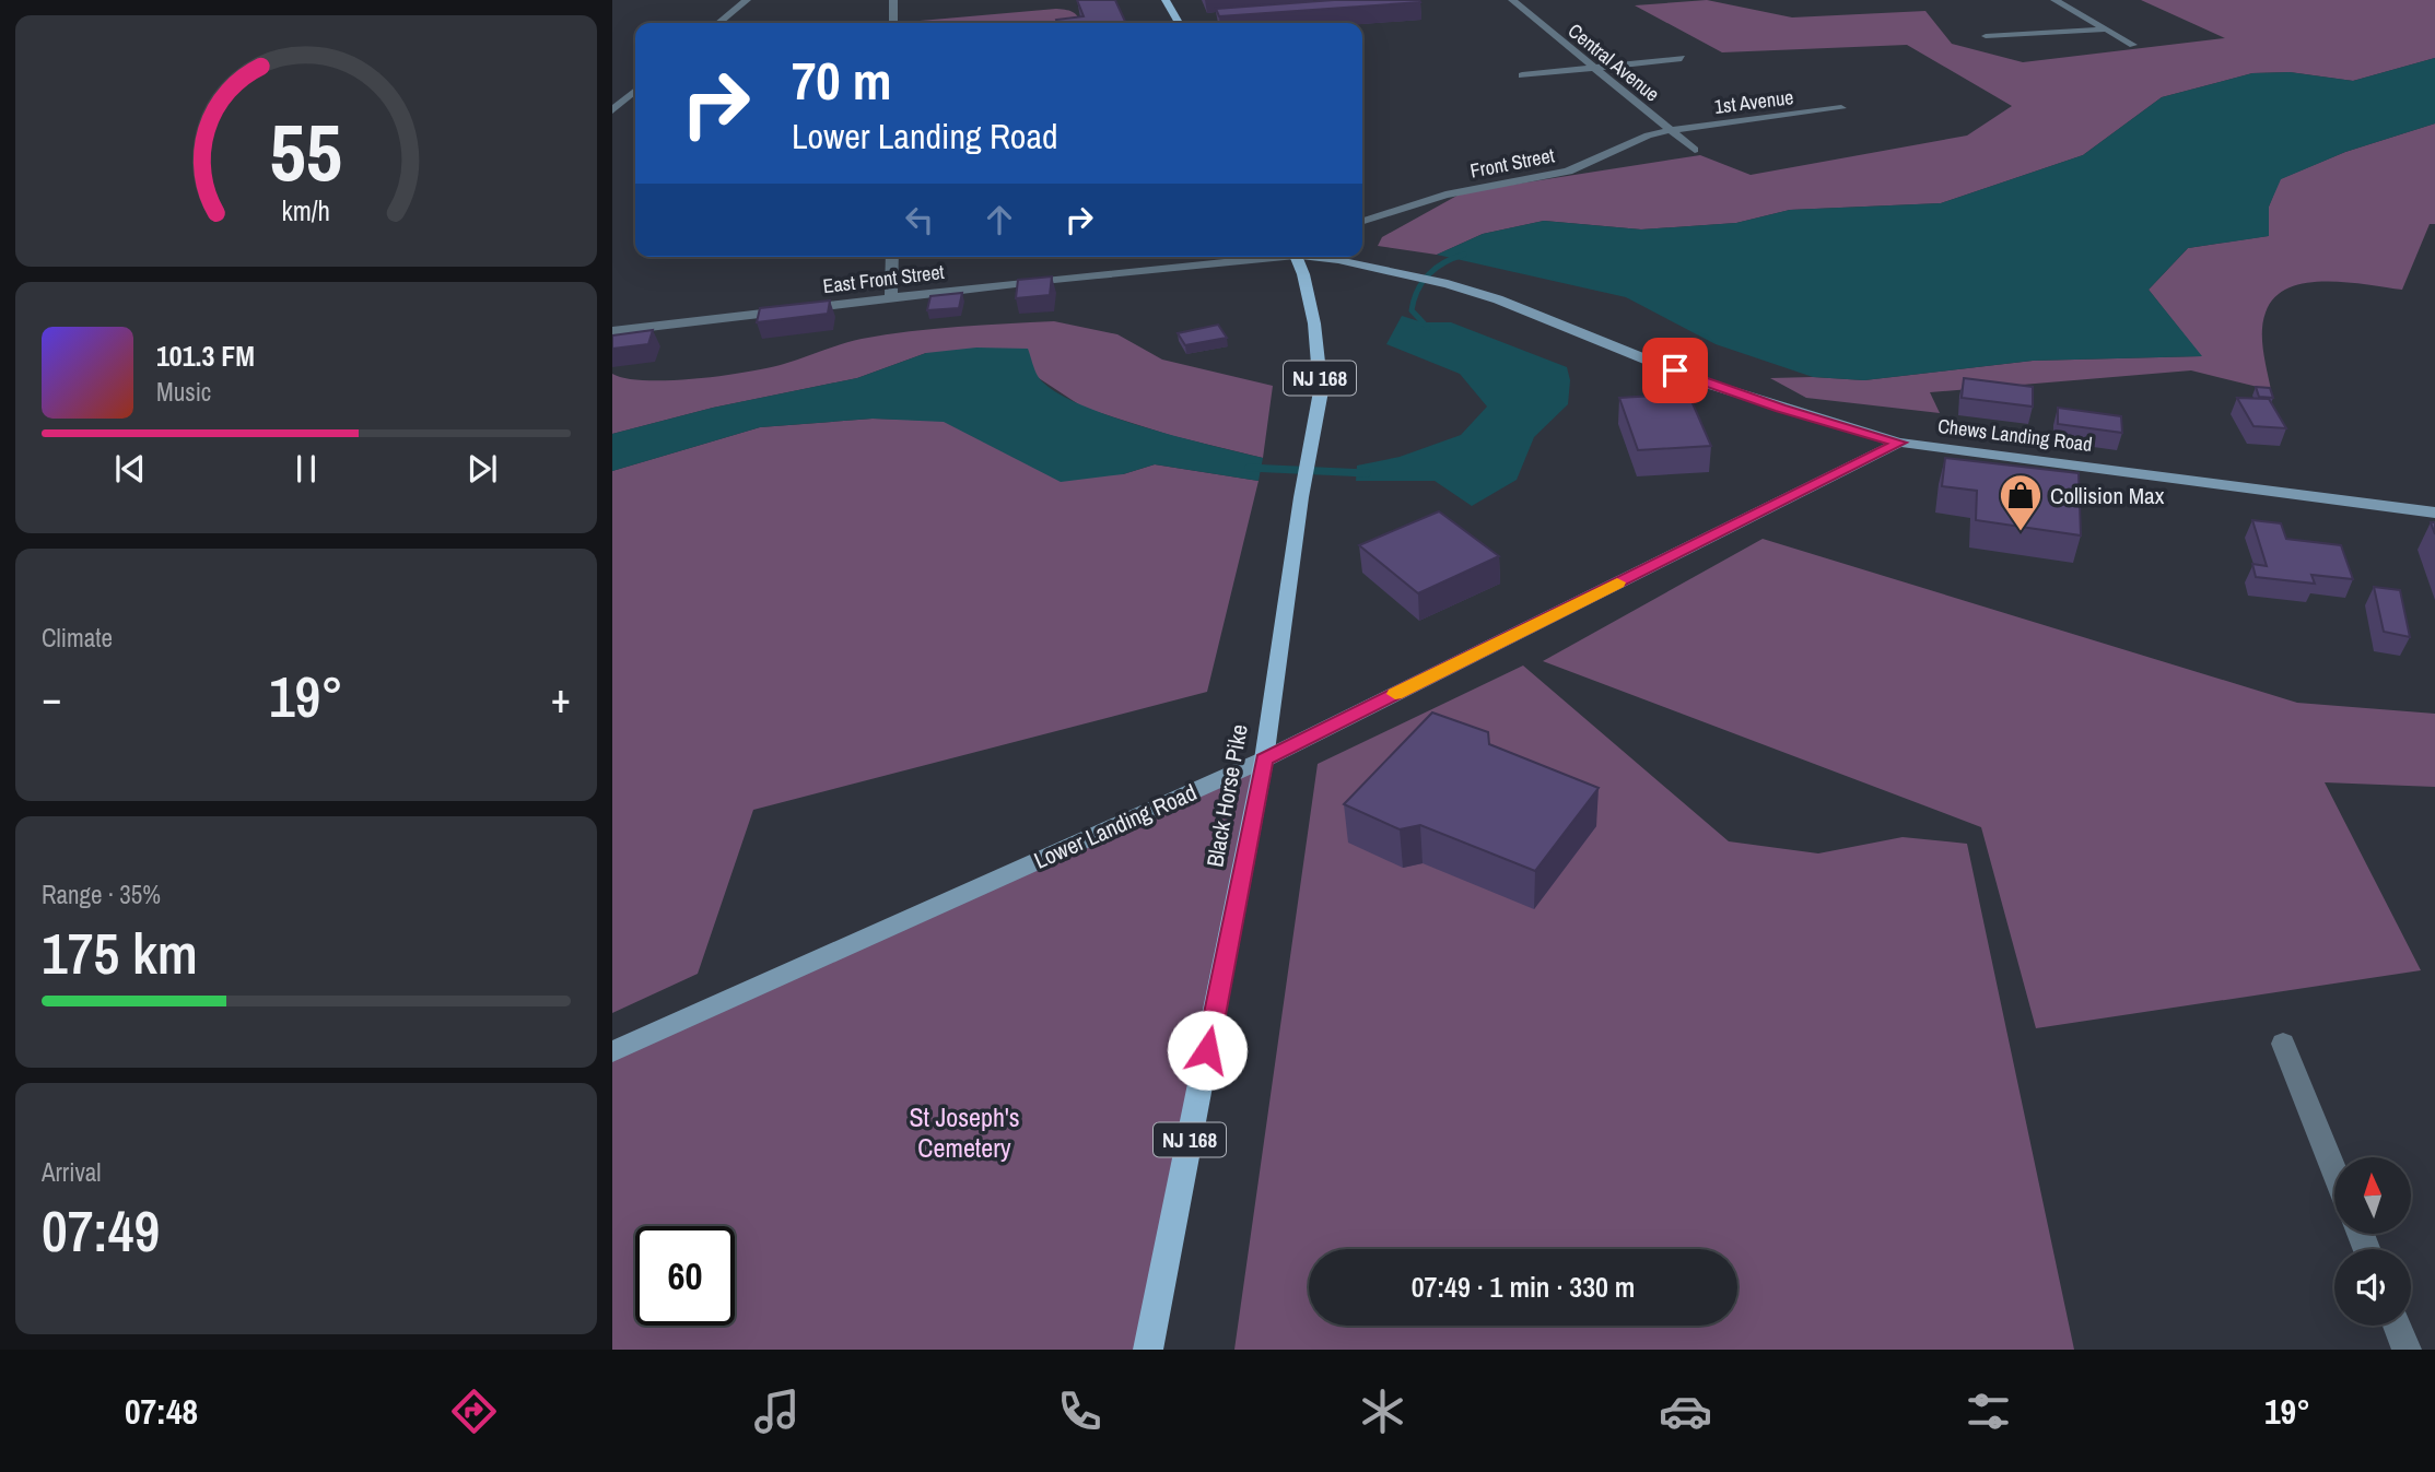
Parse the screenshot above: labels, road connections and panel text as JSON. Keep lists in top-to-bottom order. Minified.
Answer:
{"streets":{"main road":["NJ 168","Chews Landing Road","Black Horse Pike","Lower Landing Road"],"street":["Central Avenue","1st Avenue","Front Street","East Front Street"]},"crossings":[["Central Avenue","1st Avenue"],["Central Avenue","Front Street"],["1st Avenue","Front Street"],["Chews Landing Road","Lower Landing Road"],["Black Horse Pike","Lower Landing Road"]],"parks":["St Joseph's Cemetery"],"places":{"shop":["Collision Max"]},"north":"top","page":{"turn":["70 m","Lower Landing Road"],"song":["101.3 FM","Music"],"tile":["Climate",["Range · 35%","175 km"],["Arrival","07:49"]],"heat":["−","19°","+"],"limit":"60","trip":"07:49 · 1 min · 330 m","tabs":["07:48","19°"],"gauge":["55","km/h"]}}
